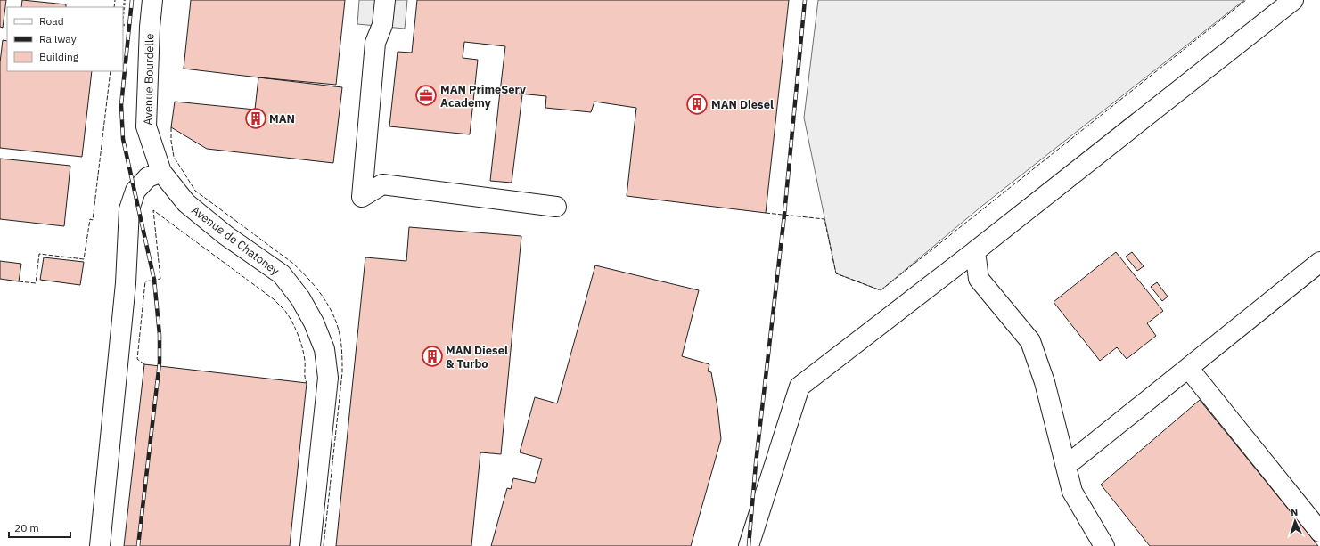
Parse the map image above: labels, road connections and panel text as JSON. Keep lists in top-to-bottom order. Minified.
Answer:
{"streets":{"street":["Avenue Bourdelle","Avenue de Chatoney"]},"crossings":[["Avenue Bourdelle","Avenue de Chatoney"]],"places":{"office":["MAN PrimeServ Academy"],"building":["MAN Diesel","MAN","MAN Diesel & Turbo"]},"legend":["Road","Railway","Building"],"scale_bar":"20 m","north":"top"}
